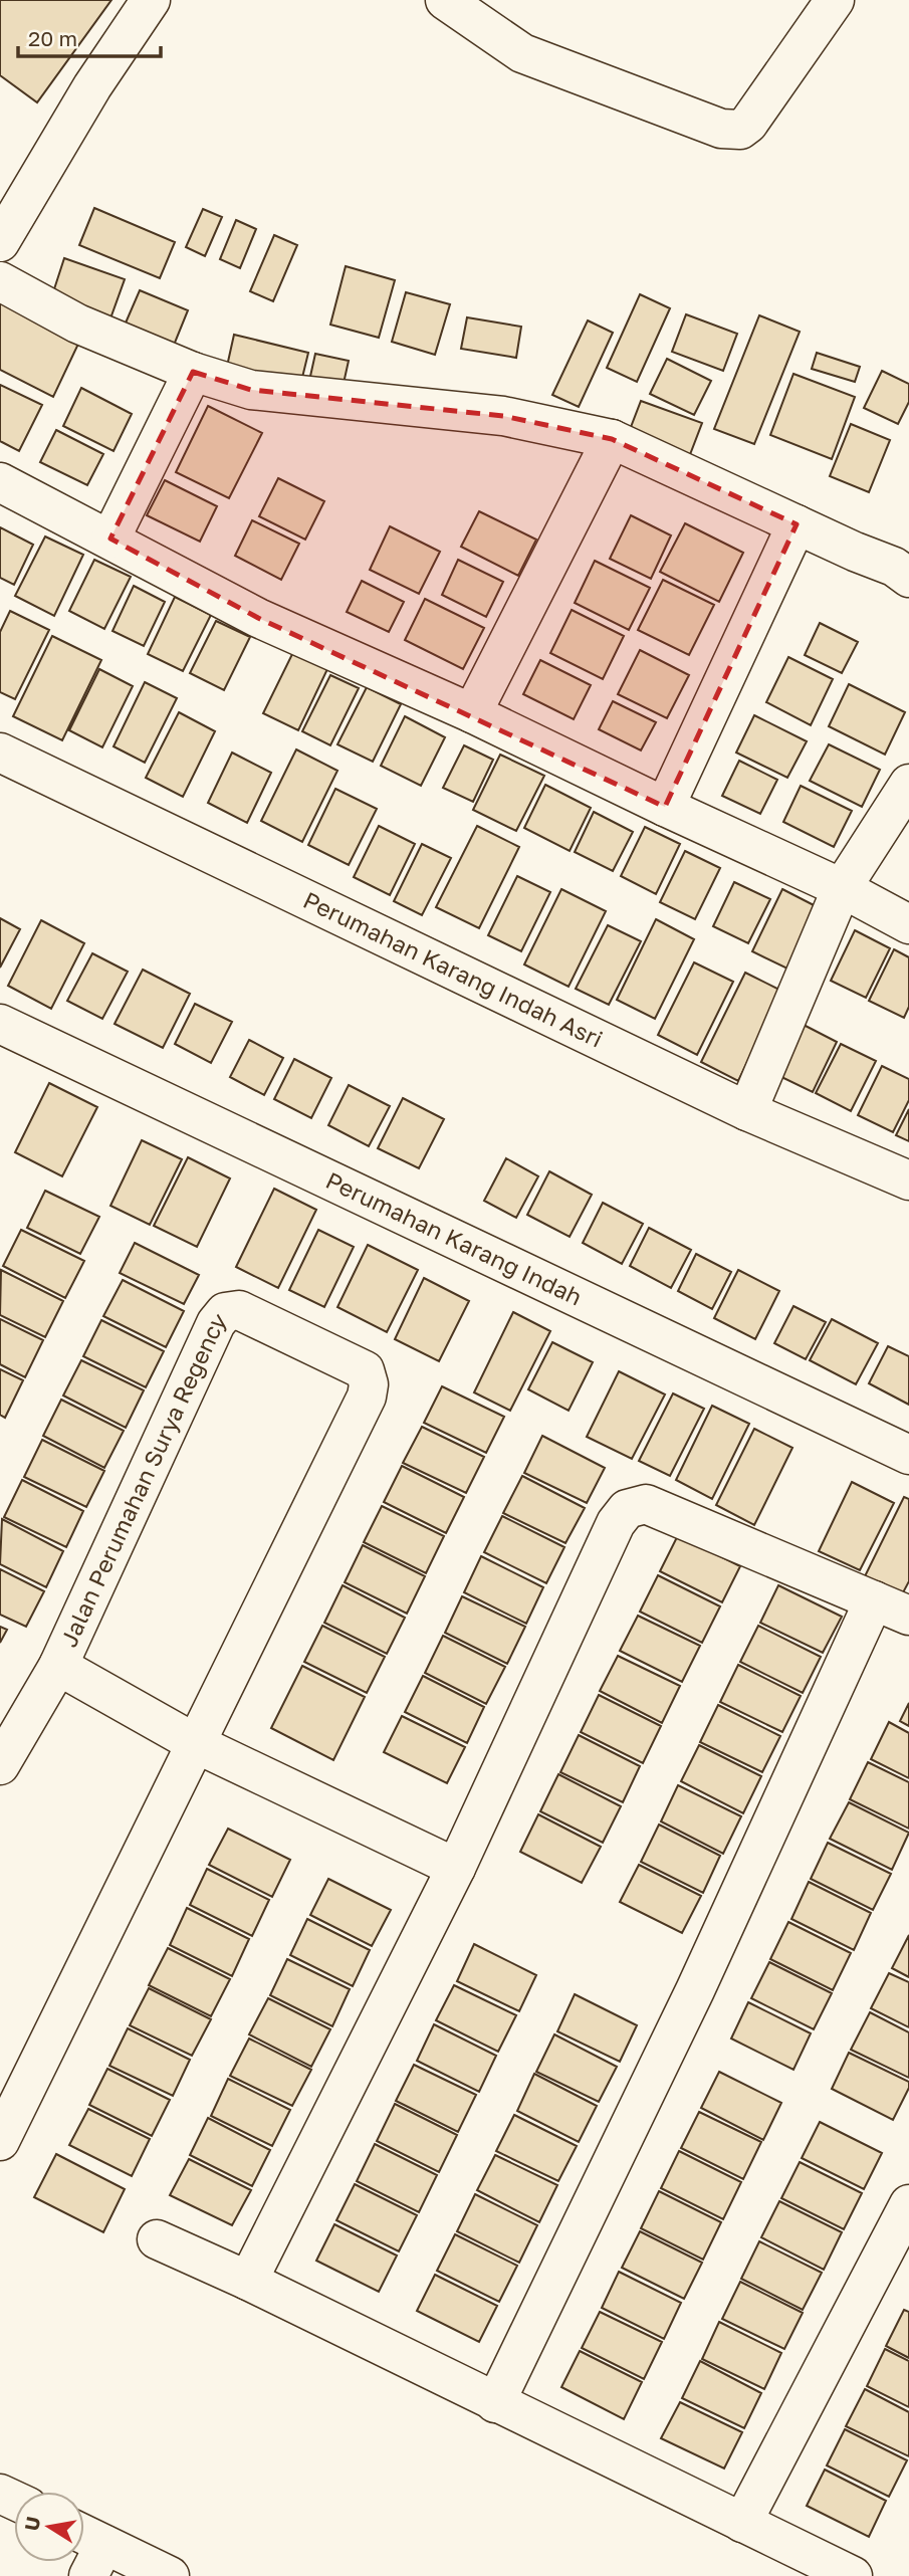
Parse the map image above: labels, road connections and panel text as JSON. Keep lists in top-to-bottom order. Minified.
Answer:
{"streets":{"street":["Perumahan Karang Indah Asri","Perumahan Karang Indah","Jalan Perumahan Surya Regency"]},"scale_bar":"20 m","north":"left"}
